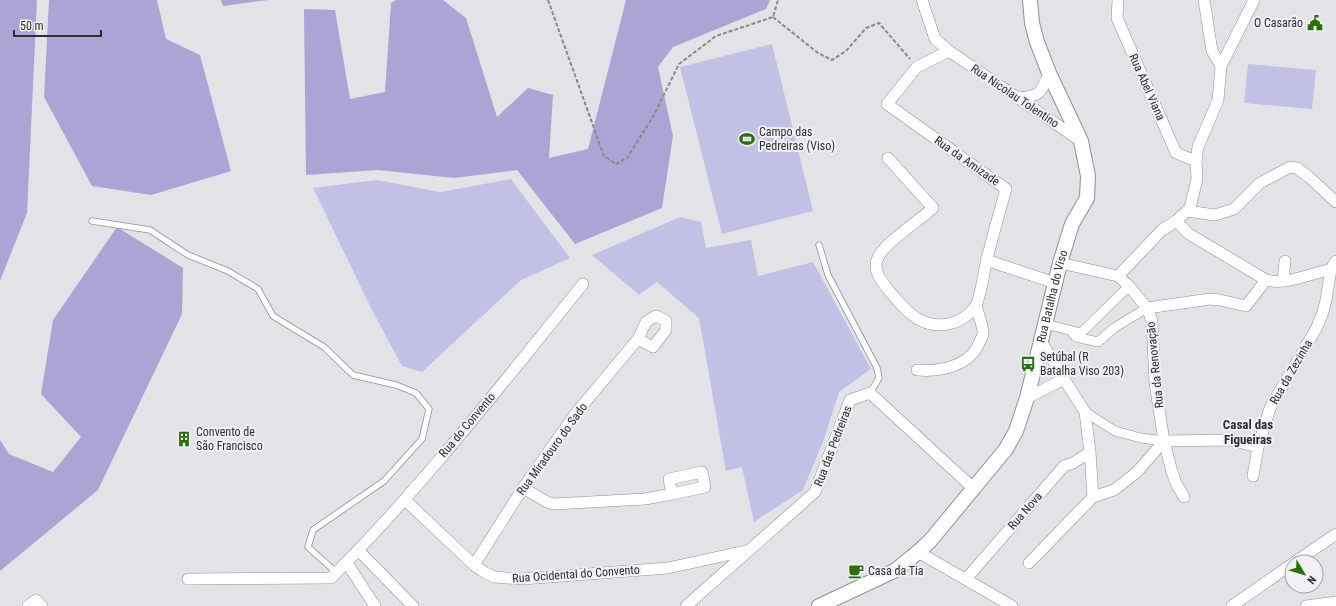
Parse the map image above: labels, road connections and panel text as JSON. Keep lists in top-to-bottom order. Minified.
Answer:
{"streets":{"street":["Rua Abel Viana","Rua Nicolau Tolentino","Rua da Amizade","Rua Batalha do Viso","Rua da Renovação","Rua da Zezinha","Rua do Convento","Rua das Pedreiras","Rua Miradouro do Sado","Rua Nova","Rua Ocidental do Convento"]},"crossings":[["Rua Nicolau Tolentino","Rua Batalha do Viso"],["Rua Batalha do Viso","Rua da Renovação"],["Rua do Convento","Rua Ocidental do Convento"],["Rua das Pedreiras","Rua Ocidental do Convento"],["Rua Miradouro do Sado","Rua Ocidental do Convento"]],"districts":["Casal das Figueiras"],"places":{"public building":["O Casarão"],"sports":["Campo das Pedreiras (Viso)"],"bus stop":["Setúbal (R Batalha Viso 203)"],"building":["Convento de São Francisco"],"cafe":["Casa da Tia"]},"scale_bar":"50 m","north":"bottom right"}
